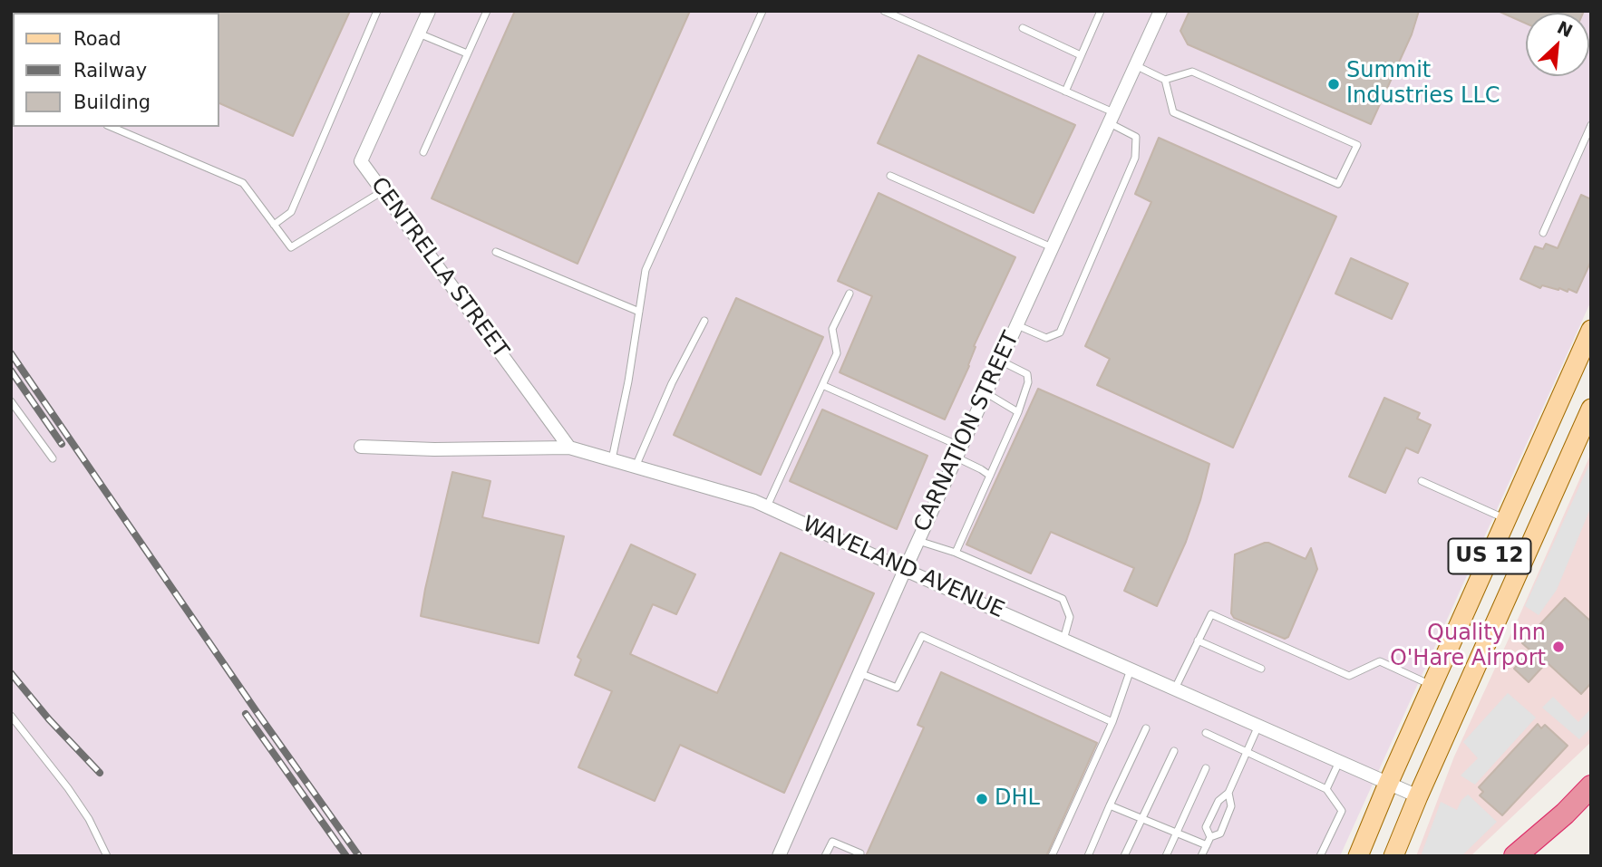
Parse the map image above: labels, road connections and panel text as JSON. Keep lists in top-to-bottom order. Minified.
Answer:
{"streets":{"main road":["US 12"],"street":["CENTRELLA STREET","CARNATION STREET","WAVELAND AVENUE"]},"crossings":[["CENTRELLA STREET","WAVELAND AVENUE"],["CARNATION STREET","WAVELAND AVENUE"],["US 12","WAVELAND AVENUE"]],"places":["Summit Industries LLC","Quality Inn O'Hare Airport","DHL"],"legend":["Road","Railway","Building"],"north":"top right"}
